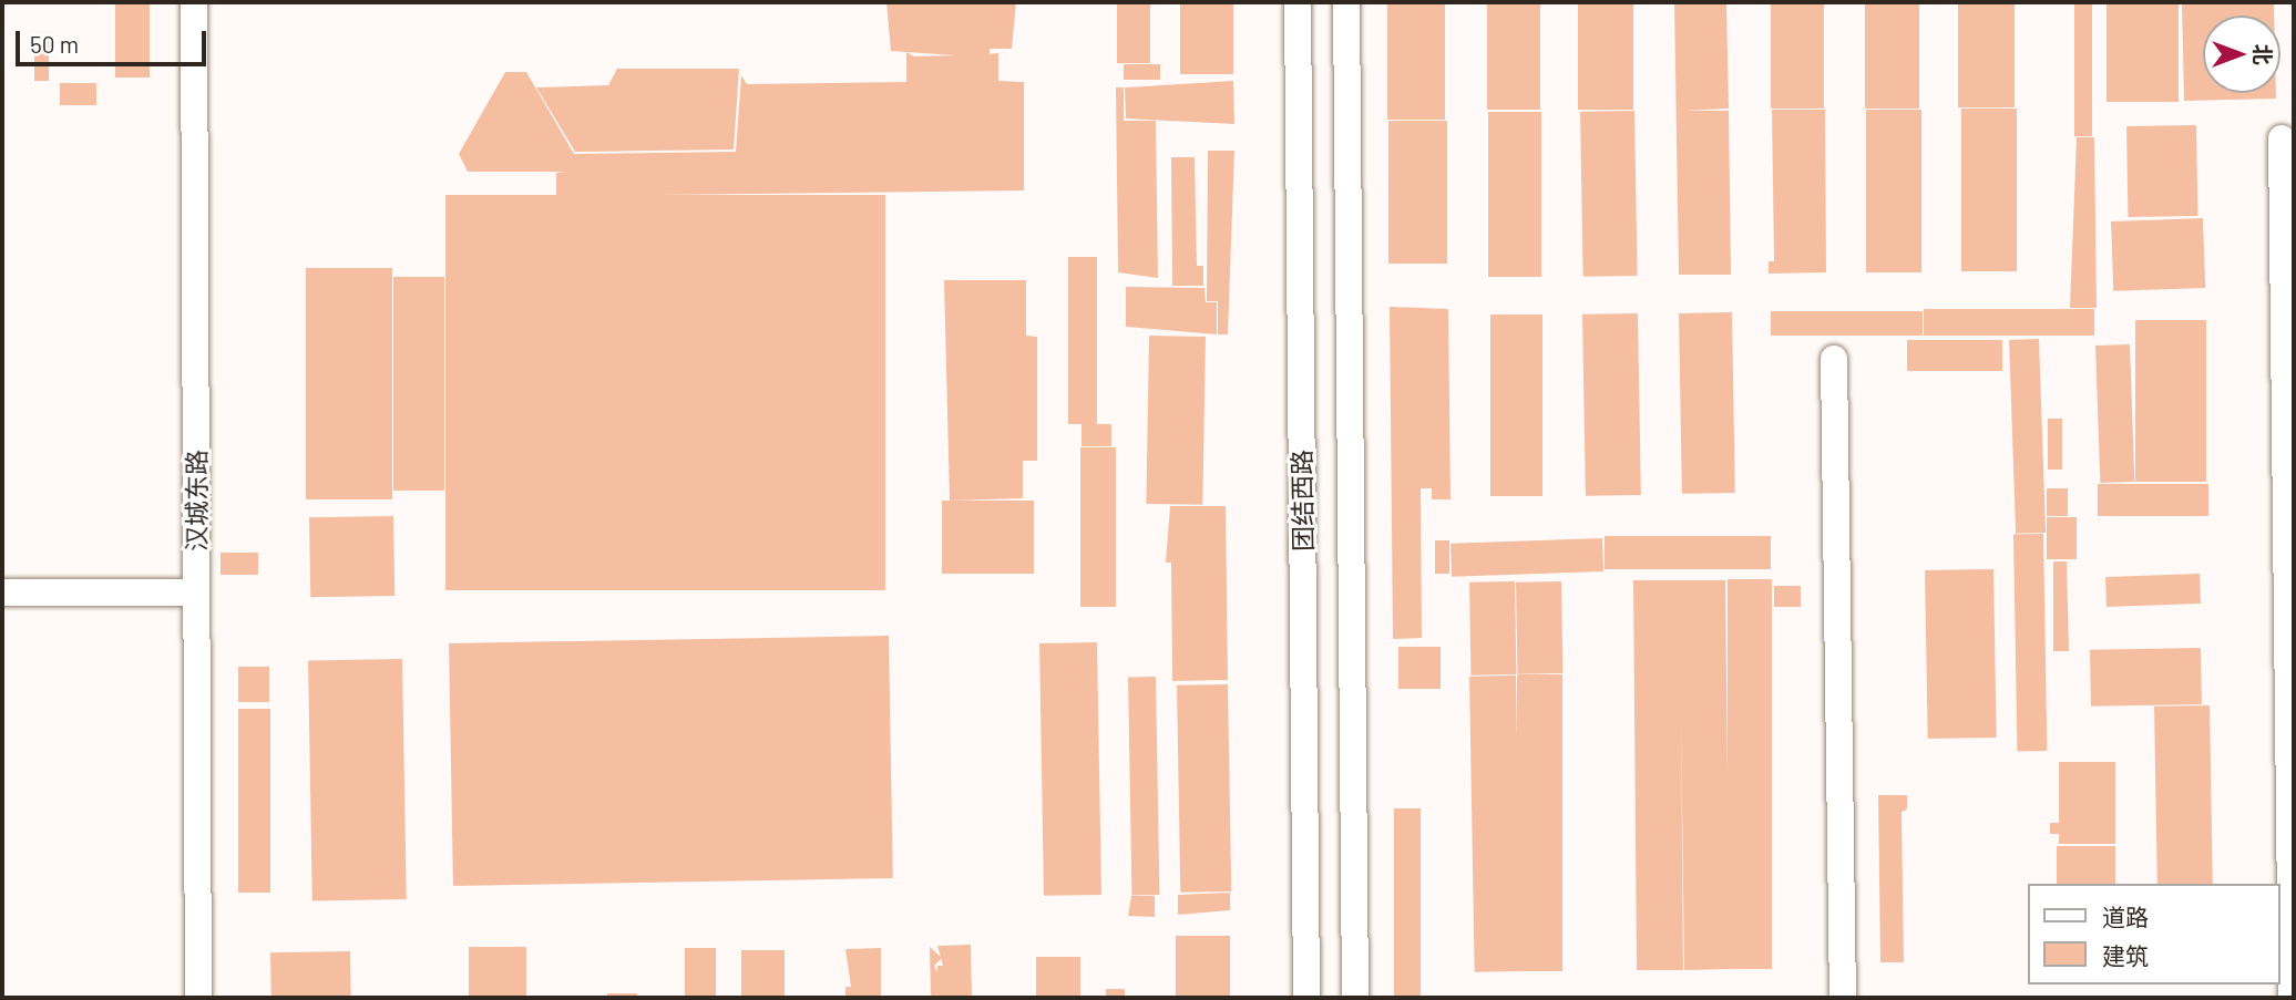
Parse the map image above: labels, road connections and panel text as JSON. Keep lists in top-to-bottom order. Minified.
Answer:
{"streets":{"street":["汉城东路","团结西路"]},"legend":["道路","建筑"],"scale_bar":"50 m","north":"right"}
